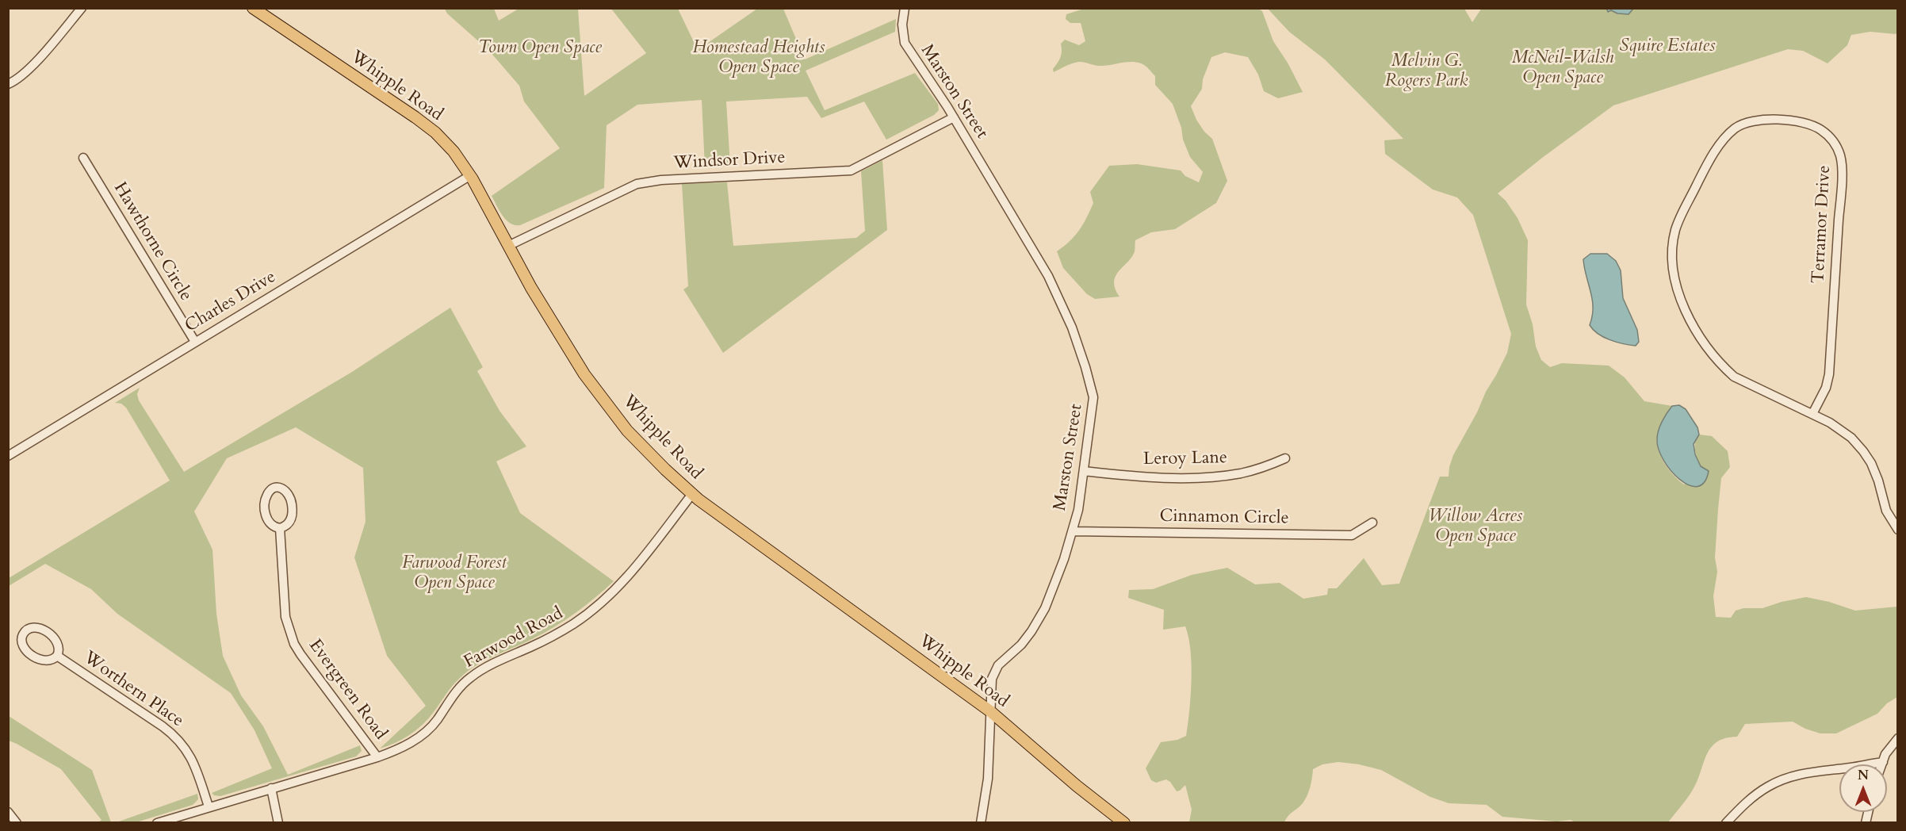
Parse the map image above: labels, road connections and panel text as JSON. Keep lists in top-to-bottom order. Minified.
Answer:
{"streets":{"main road":["Whipple Road"],"street":["Marston Street","Windsor Drive","Terramor Drive","Hawthorne Circle","Charles Drive","Leroy Lane","Cinnamon Circle","Farwood Road","Worthern Place","Evergreen Road"]},"crossings":[["Whipple Road","Marston Street"],["Whipple Road","Windsor Drive"],["Whipple Road","Charles Drive"],["Whipple Road","Farwood Road"],["Marston Street","Windsor Drive"],["Marston Street","Leroy Lane"],["Marston Street","Cinnamon Circle"],["Hawthorne Circle","Charles Drive"],["Farwood Road","Worthern Place"],["Farwood Road","Evergreen Road"]],"parks":["Squire Estates","Town Open Space","Homestead Heights Open Space","McNeil-Walsh Open Space","Melvin G. Rogers Park","Willow Acres Open Space","Farwood Forest Open Space"],"north":"top"}
